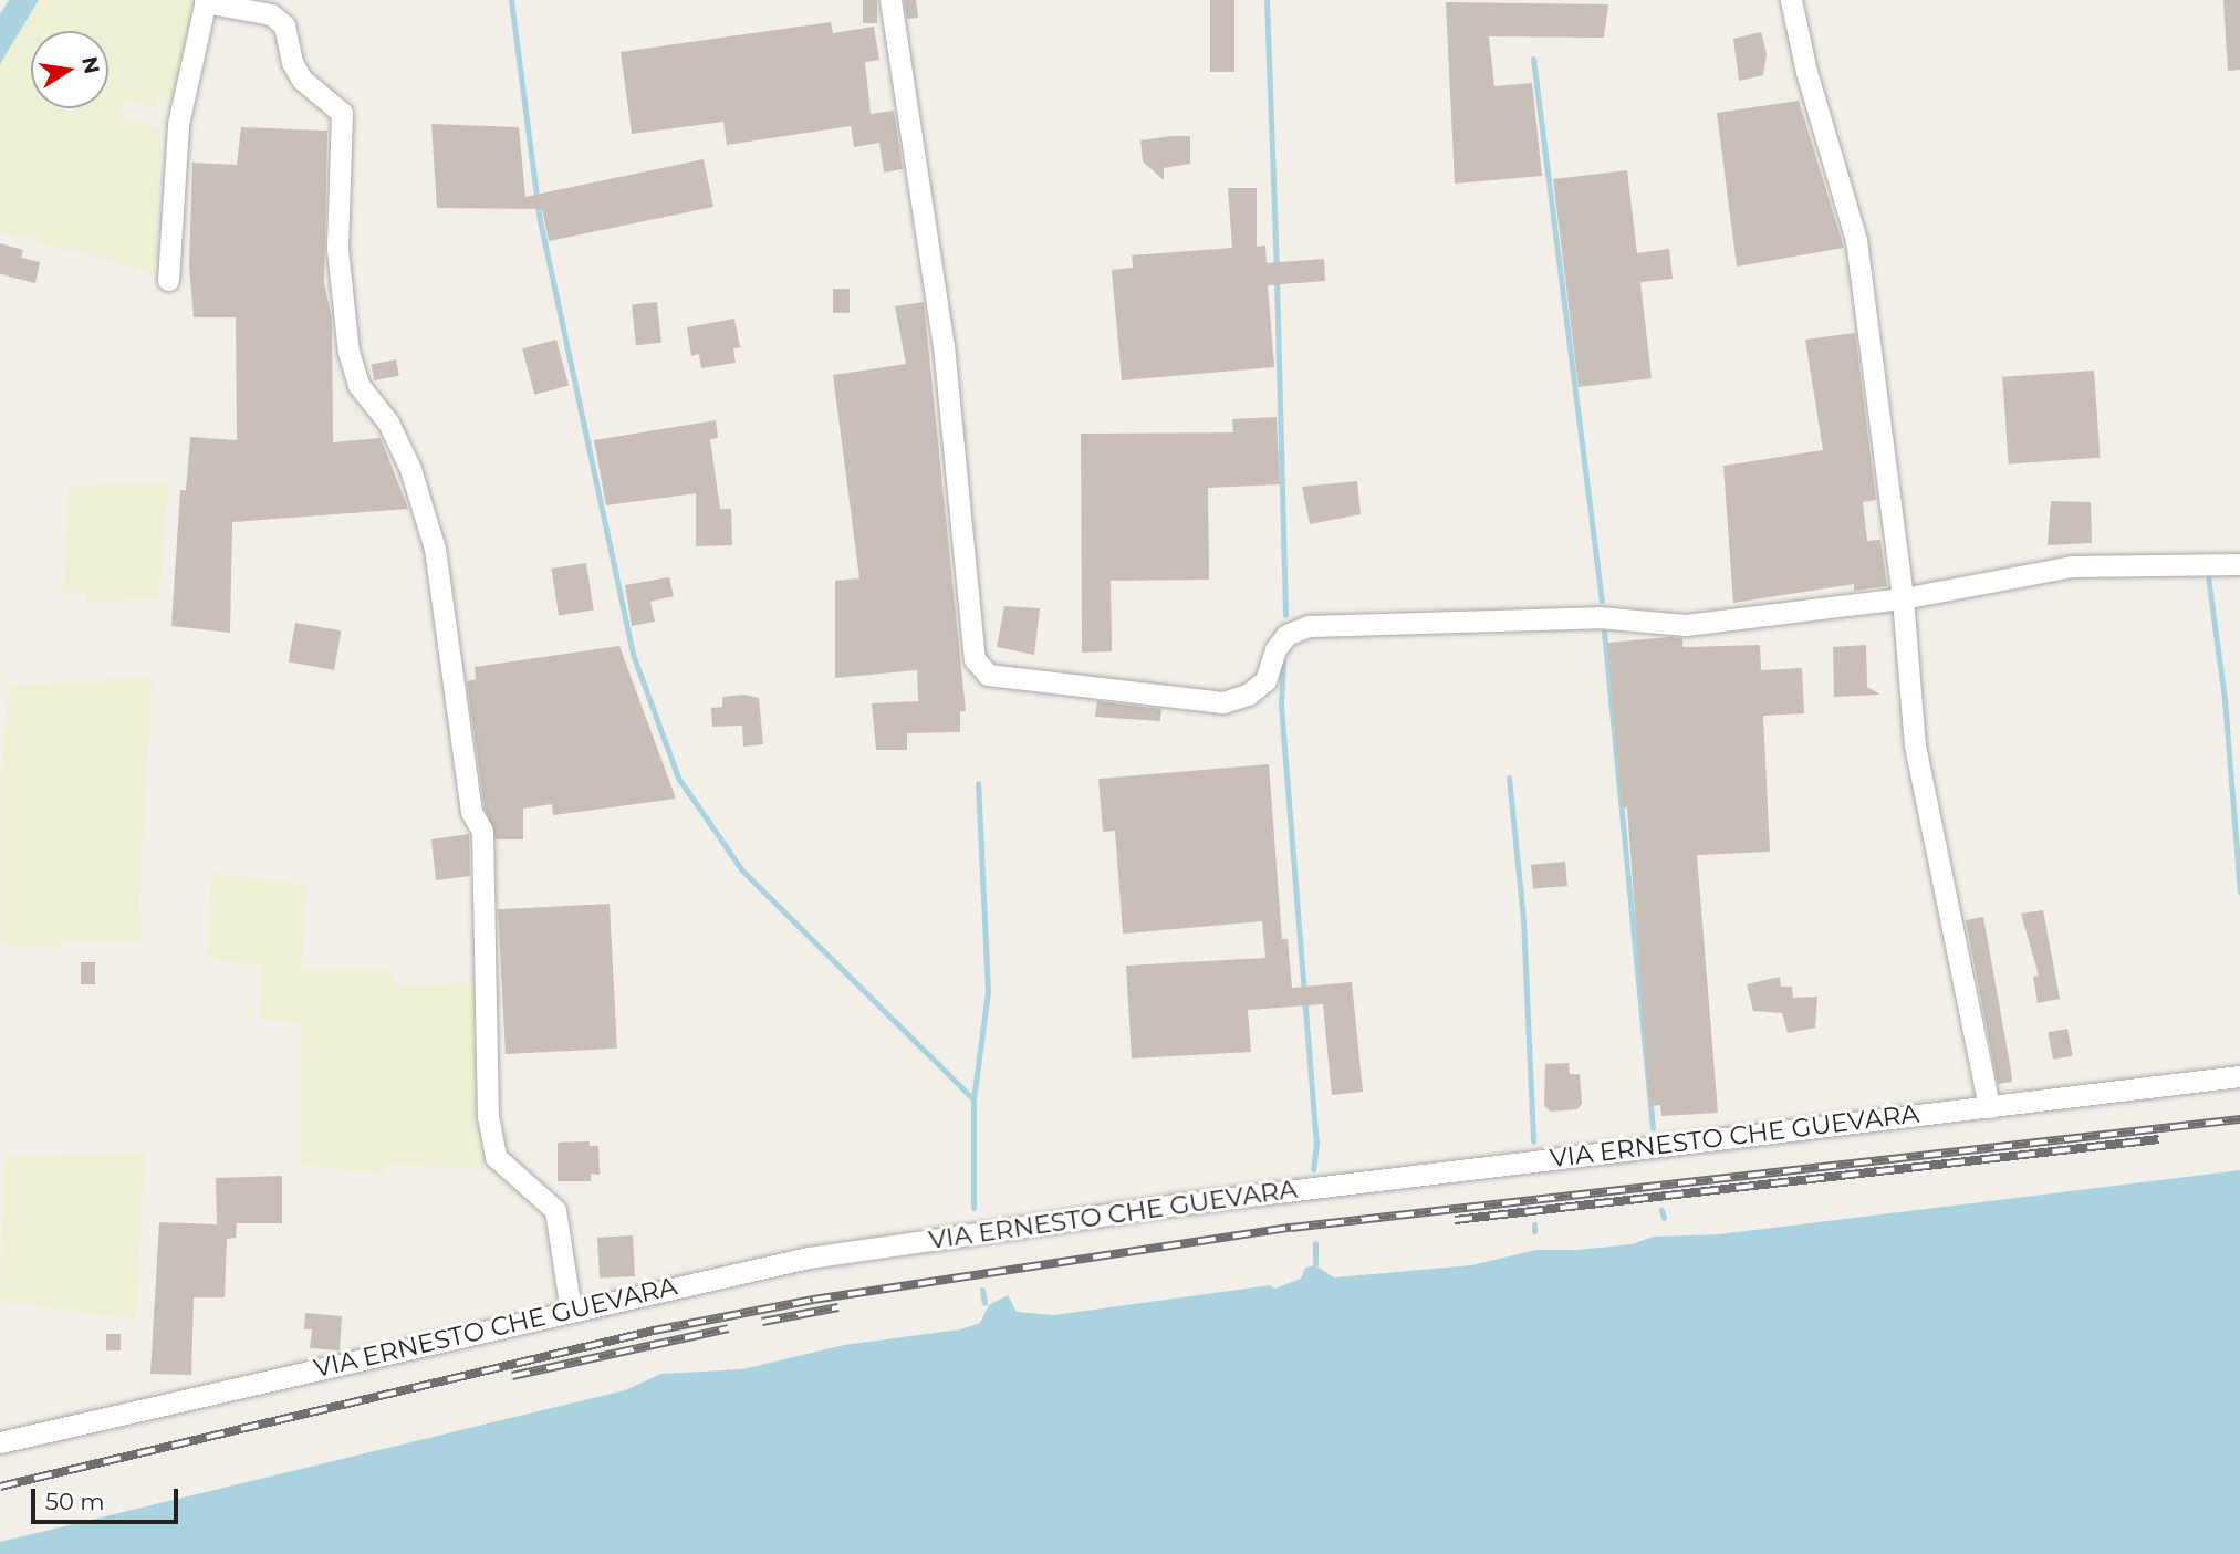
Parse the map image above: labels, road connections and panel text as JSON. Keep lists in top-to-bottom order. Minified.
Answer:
{"streets":{"street":["VIA ERNESTO CHE GUEVARA"]},"scale_bar":"50 m","north":"right"}
